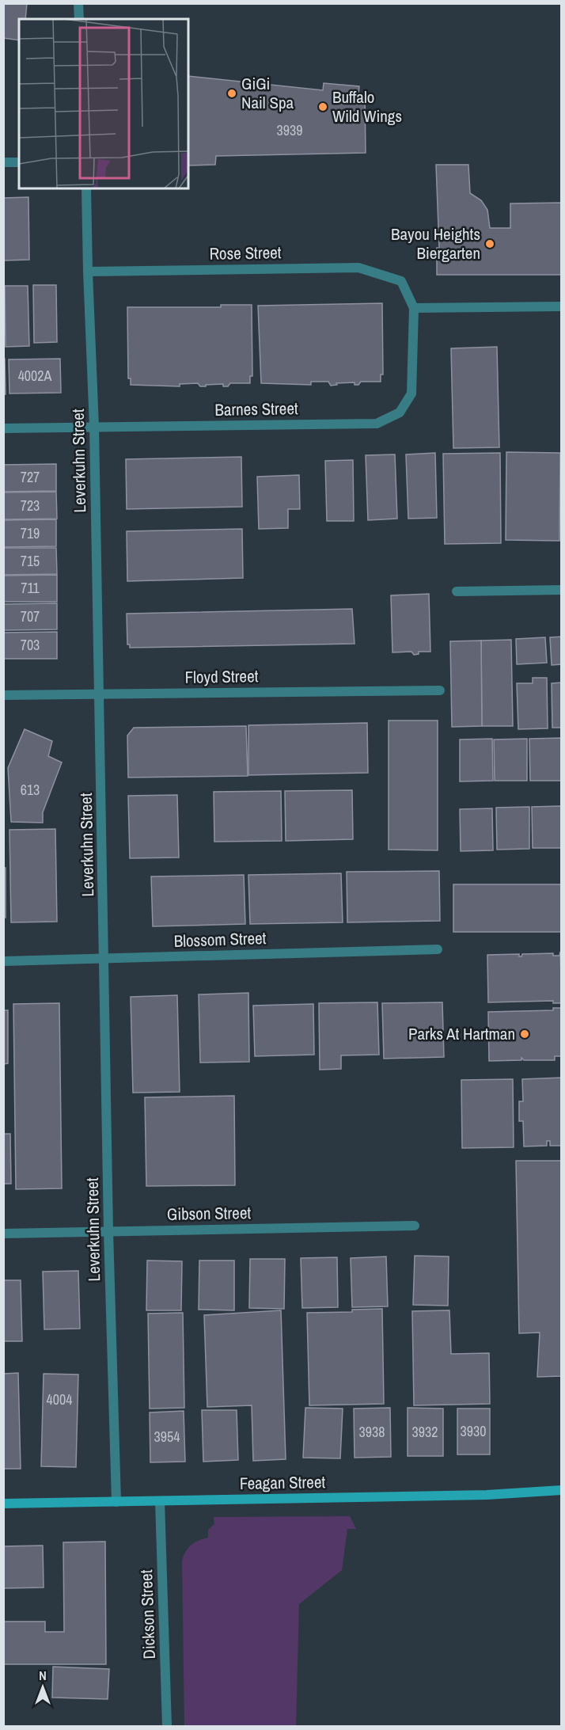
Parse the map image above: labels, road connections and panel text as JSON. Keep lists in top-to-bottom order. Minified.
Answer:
{"streets":{"street":["Rose Street","Barnes Street","Leverkuhn Street","Floyd Street","Blossom Street","Gibson Street","Feagan Street","Dickson Street"]},"crossings":[["Rose Street","Barnes Street"],["Rose Street","Leverkuhn Street"],["Barnes Street","Leverkuhn Street"],["Leverkuhn Street","Floyd Street"],["Leverkuhn Street","Blossom Street"],["Leverkuhn Street","Gibson Street"],["Leverkuhn Street","Feagan Street"],["Feagan Street","Dickson Street"]],"places":["GiGi Nail Spa","Buffalo Wild Wings","Bayou Heights Biergarten","Parks At Hartman"],"house_numbers":["3939","4002A","727","723","719","715","711","707","703","613","4004","3930","3938","3932","3954"],"north":"top"}
